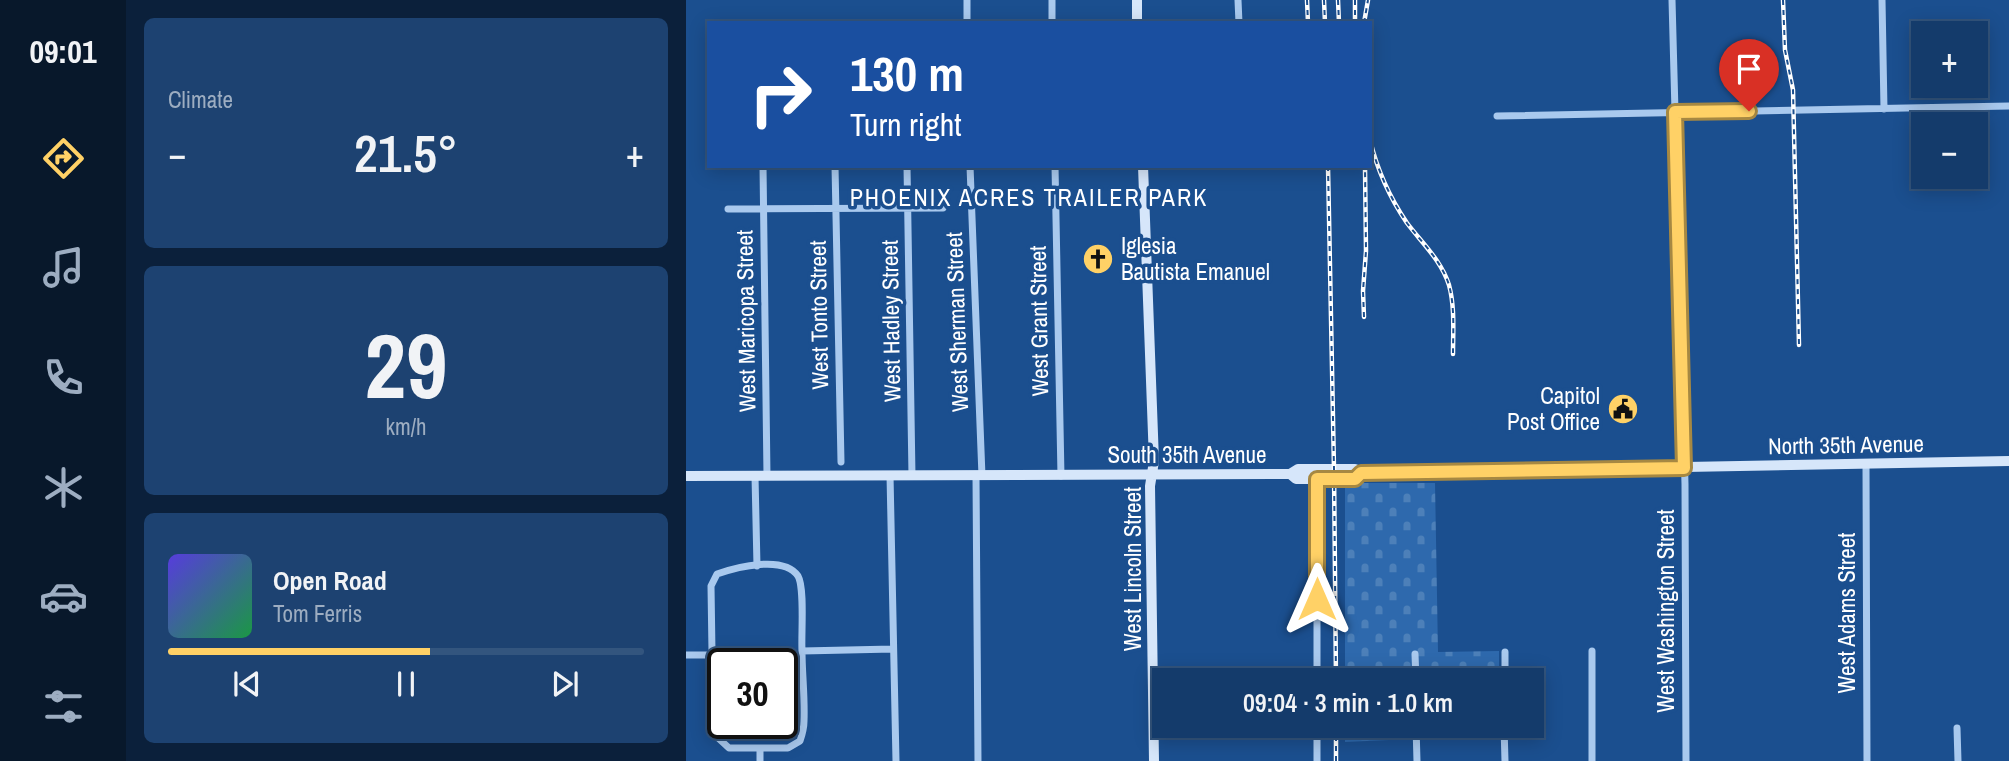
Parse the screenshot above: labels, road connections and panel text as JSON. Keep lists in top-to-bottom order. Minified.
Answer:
{"streets":{"main road":["North 35th Avenue","South 35th Avenue","West Lincoln Street"],"street":["West Tonto Street","West Maricopa Street","West Hadley Street","West Grant Street","West Sherman Street","West Washington Street","West Adams Street"]},"crossings":[["West Maricopa Street","South 35th Avenue"],["West Hadley Street","South 35th Avenue"],["West Grant Street","South 35th Avenue"],["West Sherman Street","South 35th Avenue"],["North 35th Avenue","South 35th Avenue"],["North 35th Avenue","West Washington Street"],["North 35th Avenue","West Adams Street"],["South 35th Avenue","West Lincoln Street"],["South 35th Avenue","West Washington Street"]],"districts":["PHOENIX ACRES TRAILER PARK"],"places":{"church":["Iglesia Bautista Emanuel"],"public building":["Capitol Post Office"]},"page":{"tabs":"09:01","tile":["Climate",["29","km/h"]],"map_buttons":["+","−"],"turn":["130 m","Turn right"],"heat":["−","21.5°","+"],"song":["Open Road","Tom Ferris"],"limit":"30","trip":"09:04 · 3 min · 1.0 km"}}
